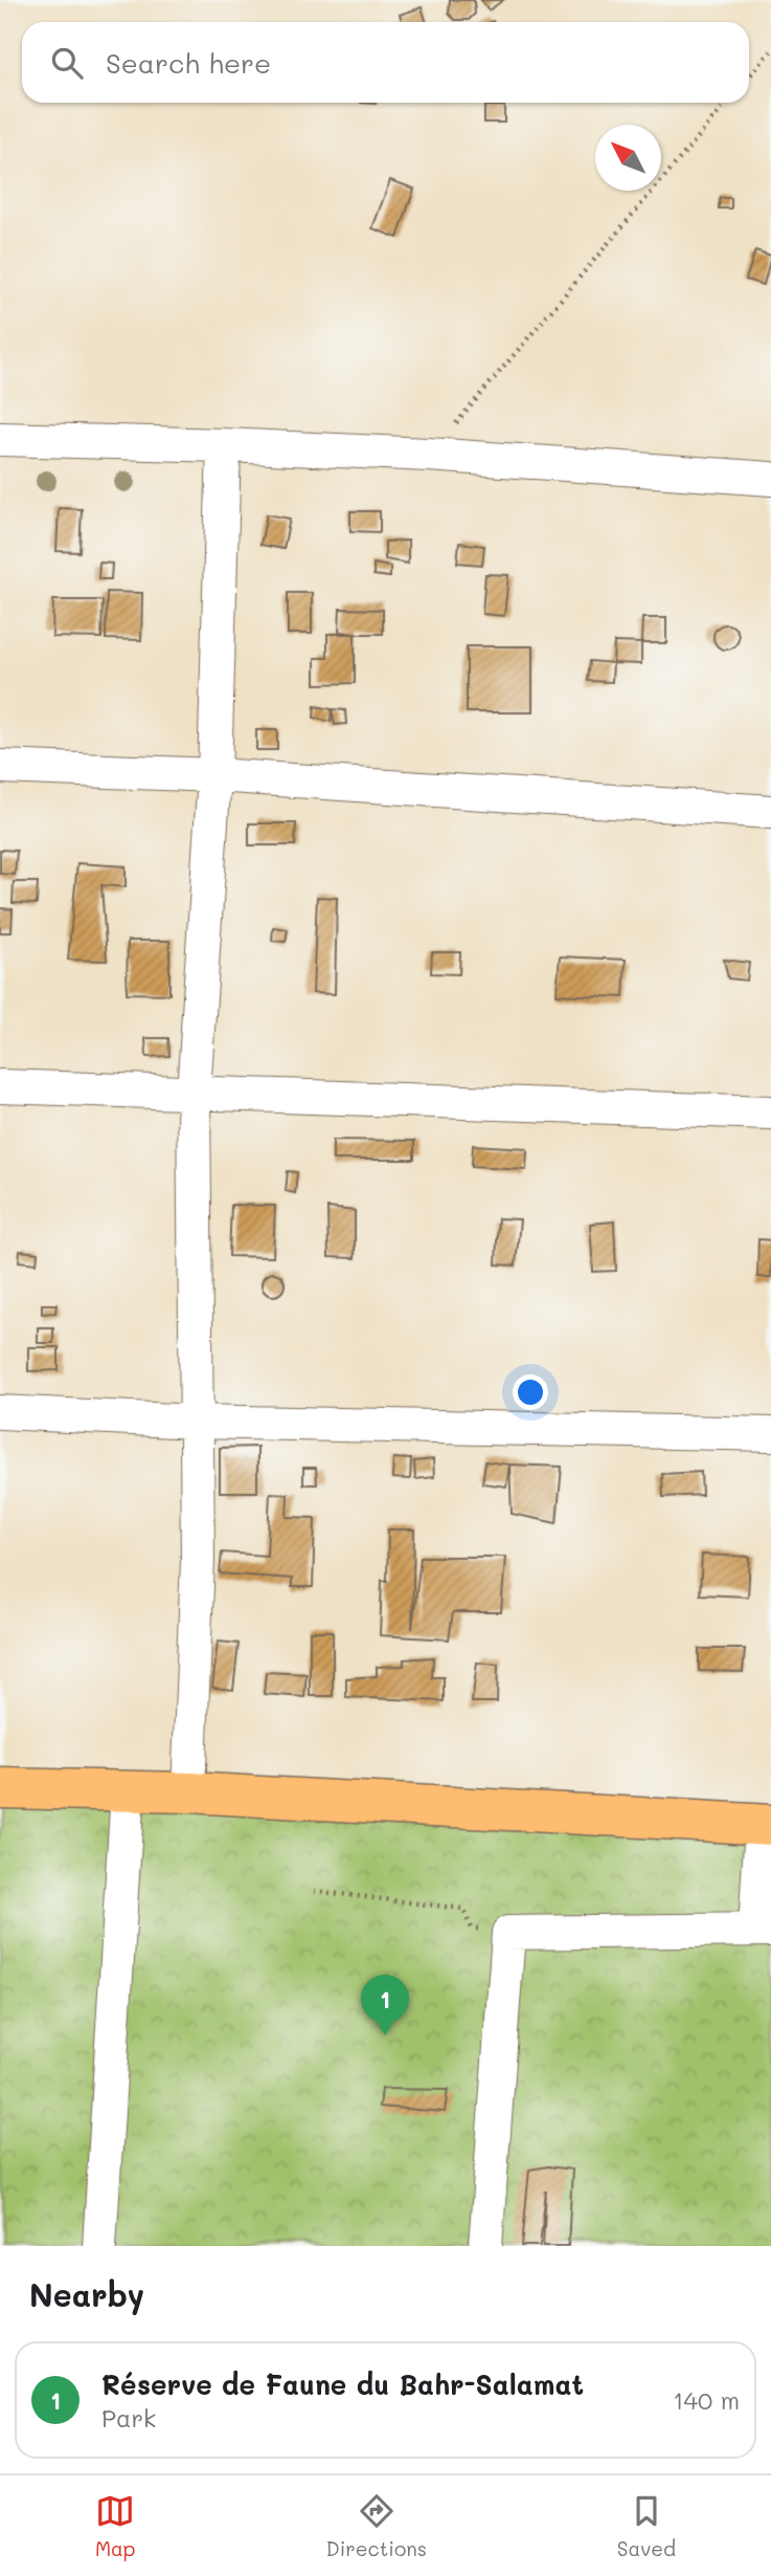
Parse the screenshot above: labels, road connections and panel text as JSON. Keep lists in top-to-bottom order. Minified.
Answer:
{"north":"top left","page":{"search":"Search here","pins":"1","heading":"Nearby","list":[{"mark":"1","name":"Réserve de Faune du Bahr-Salamat","note":"Park","value":"140 m"}],"nav":["Map","Directions","Saved"]}}
